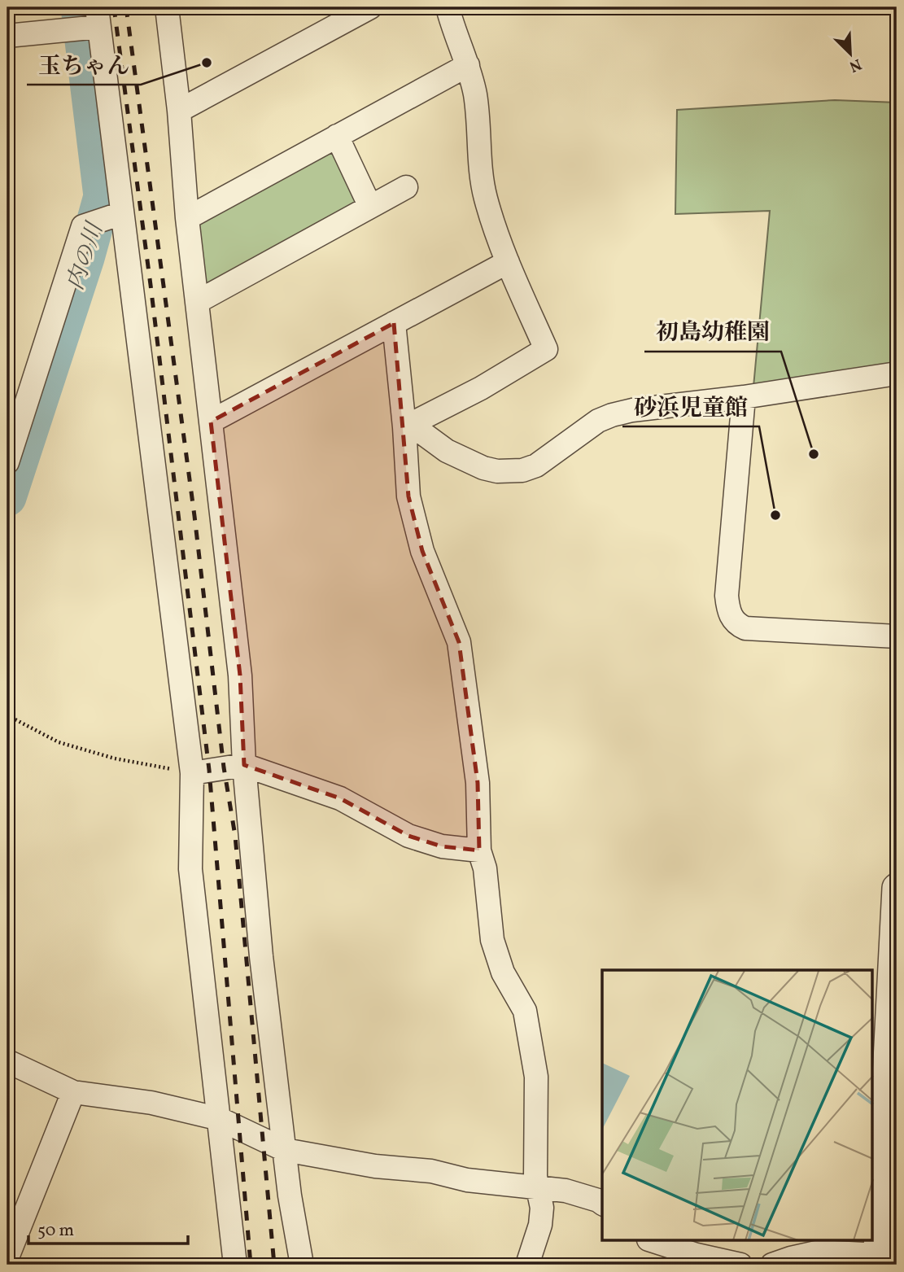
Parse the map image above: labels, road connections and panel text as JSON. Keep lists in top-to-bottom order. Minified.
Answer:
{"water":["内の川"],"places":["玉ちゃん","初島幼稚園","砂浜児童館"],"scale_bar":"50 m","north":"bottom right"}
